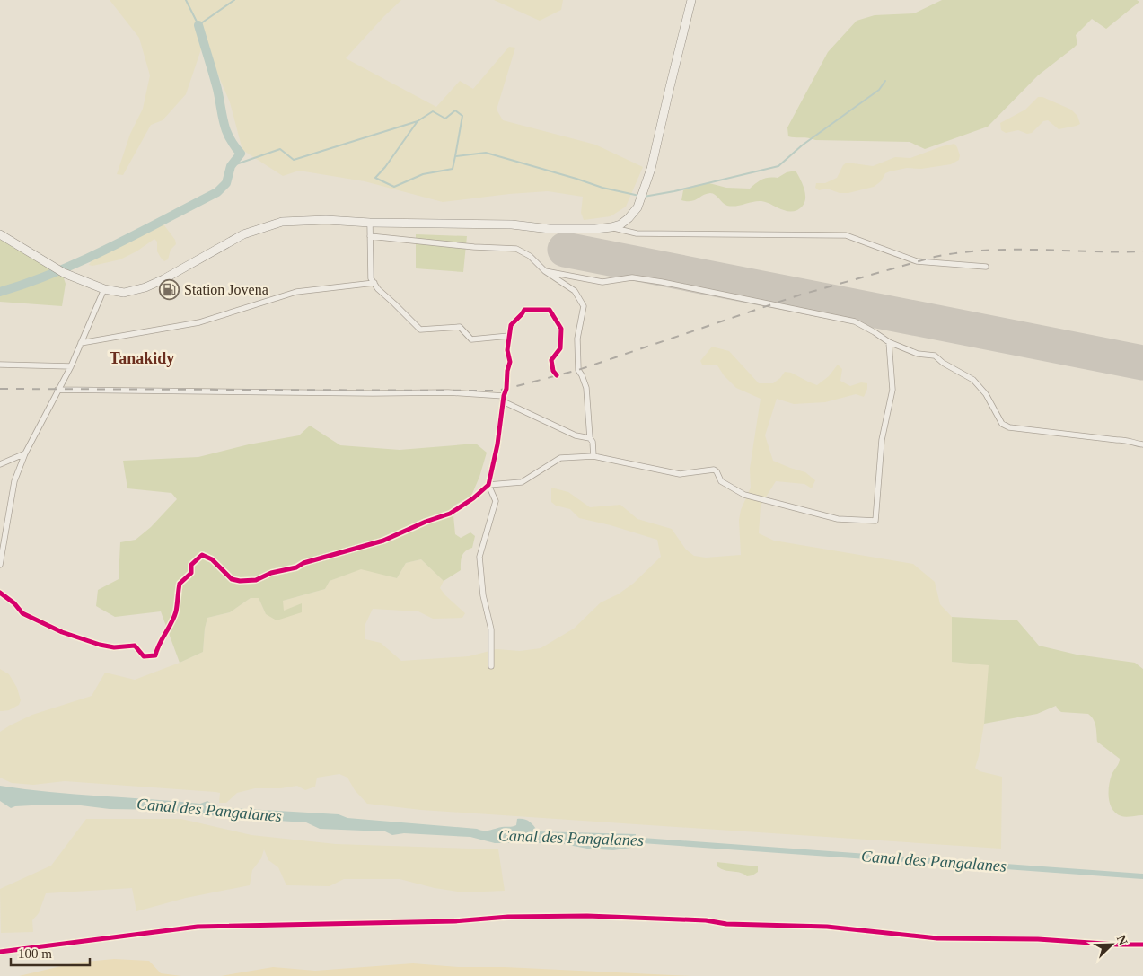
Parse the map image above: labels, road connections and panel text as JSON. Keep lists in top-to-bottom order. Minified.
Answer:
{"districts":["Tanakidy"],"water":["Canal des Pangalanes"],"places":{"fuel station":["Station Jovena"]},"scale_bar":"100 m","north":"top right"}
